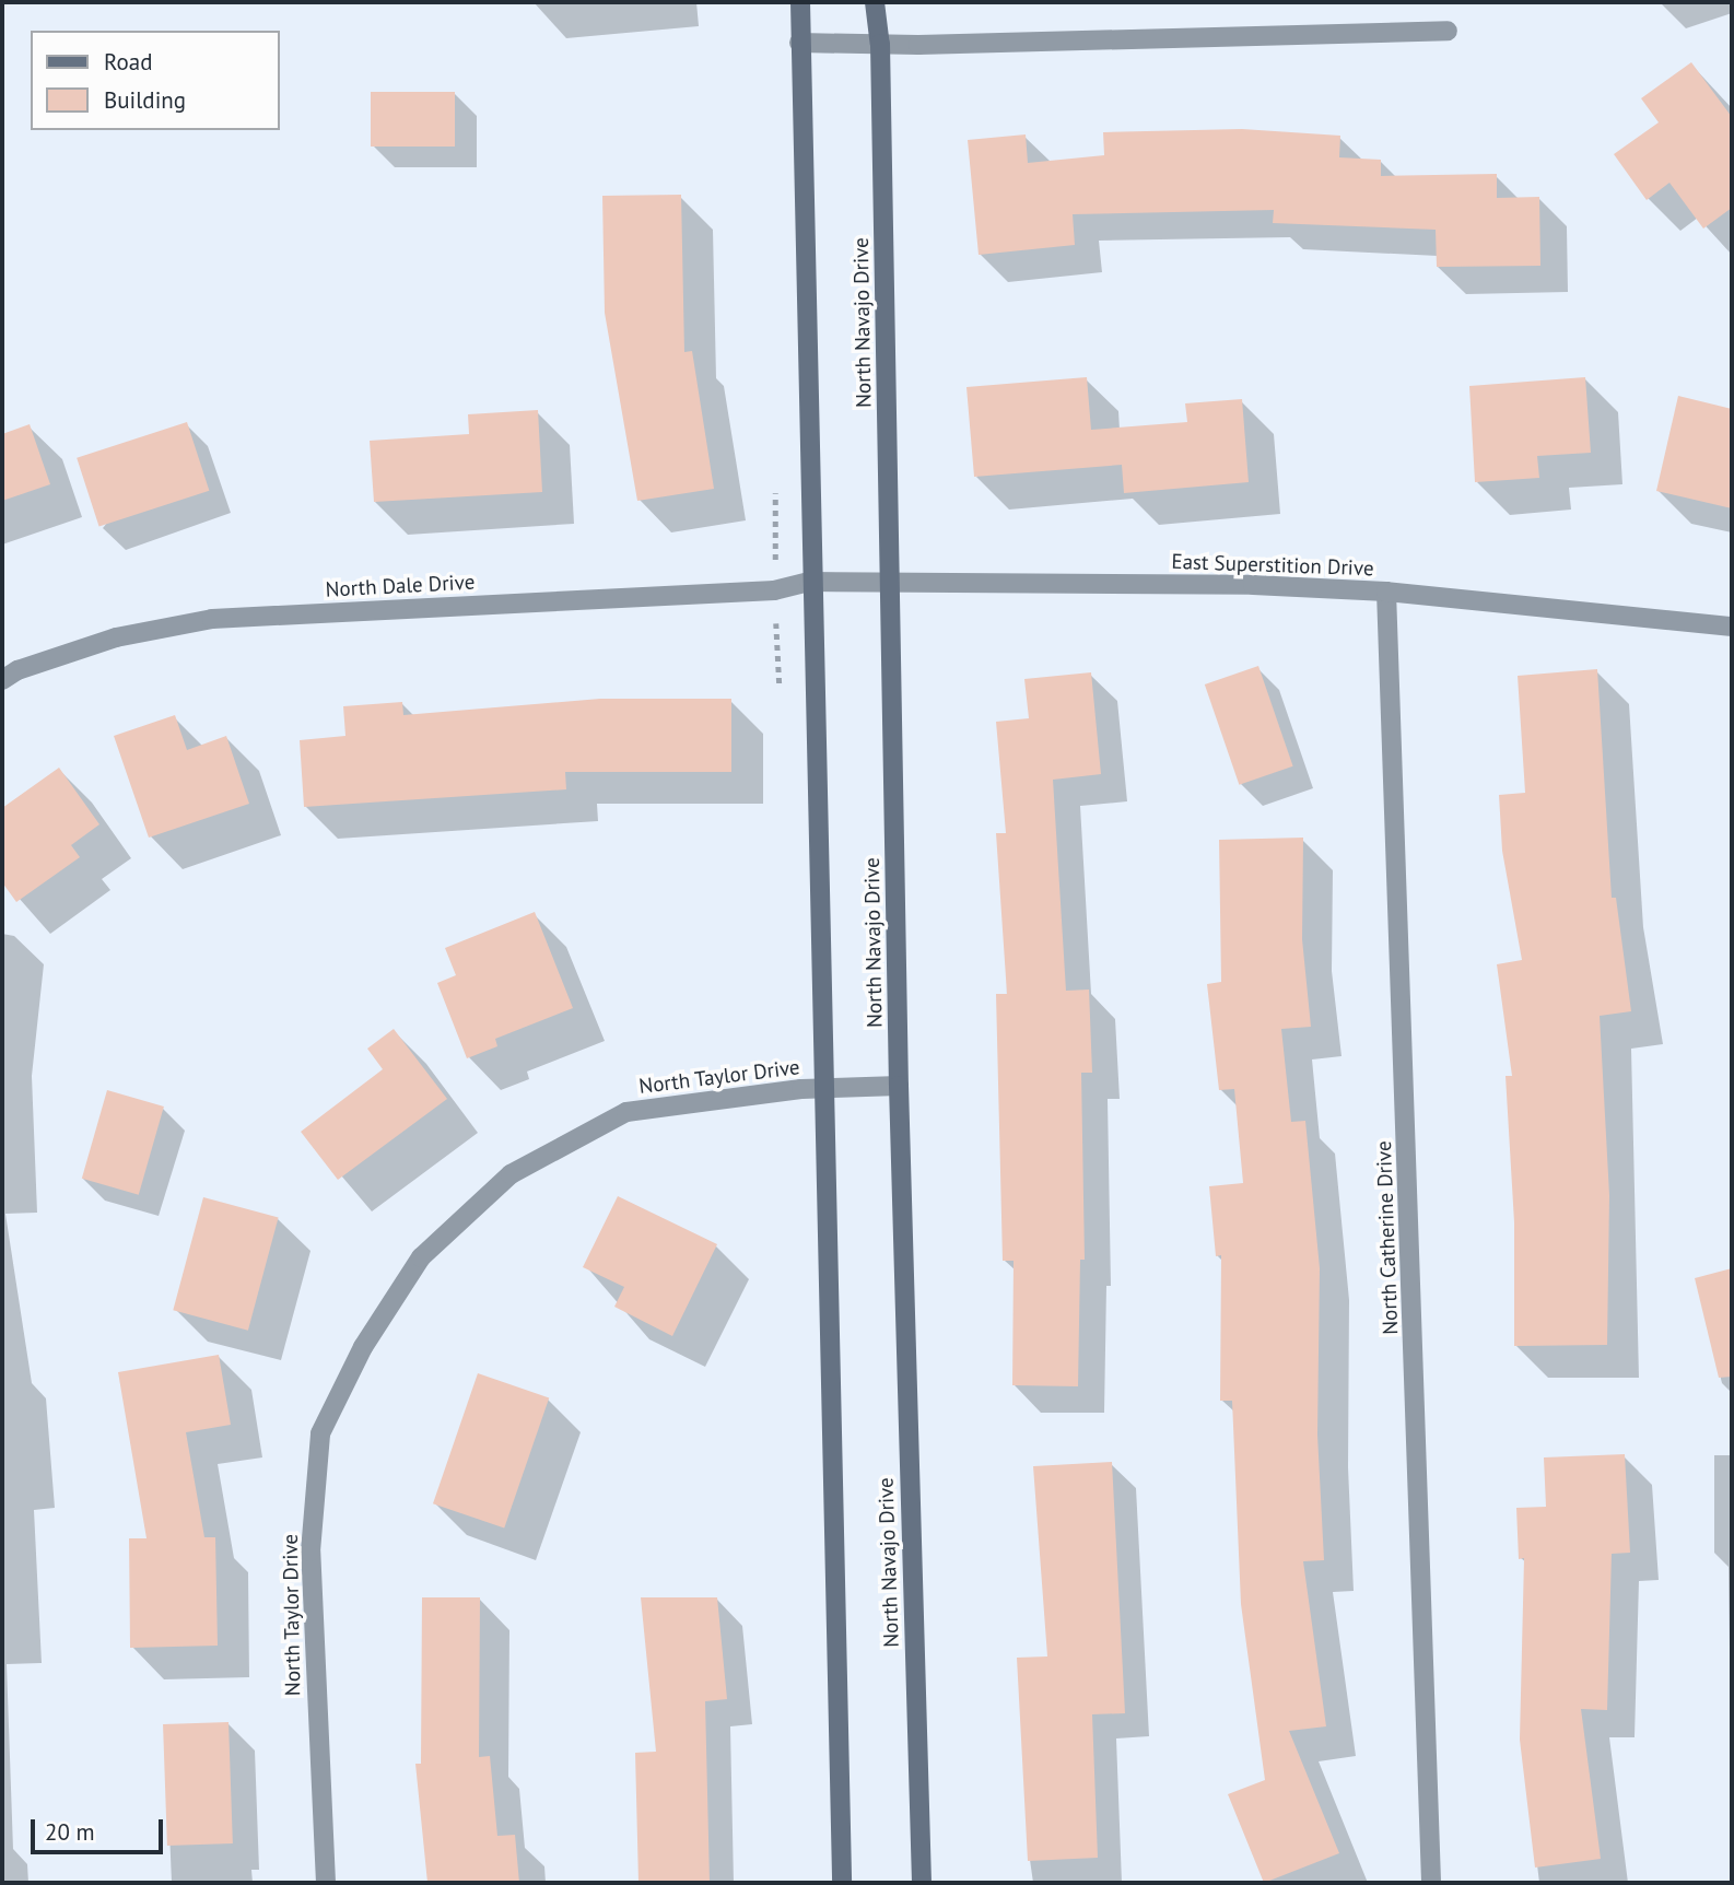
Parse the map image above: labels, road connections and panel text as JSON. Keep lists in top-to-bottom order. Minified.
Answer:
{"streets":{"street":["North Navajo Drive","East Superstition Drive","North Dale Drive","North Taylor Drive","North Catherine Drive"]},"crossings":[["North Navajo Drive","East Superstition Drive"],["North Navajo Drive","North Taylor Drive"],["East Superstition Drive","North Dale Drive"],["East Superstition Drive","North Catherine Drive"]],"legend":["Road","Building"],"scale_bar":"20 m"}
